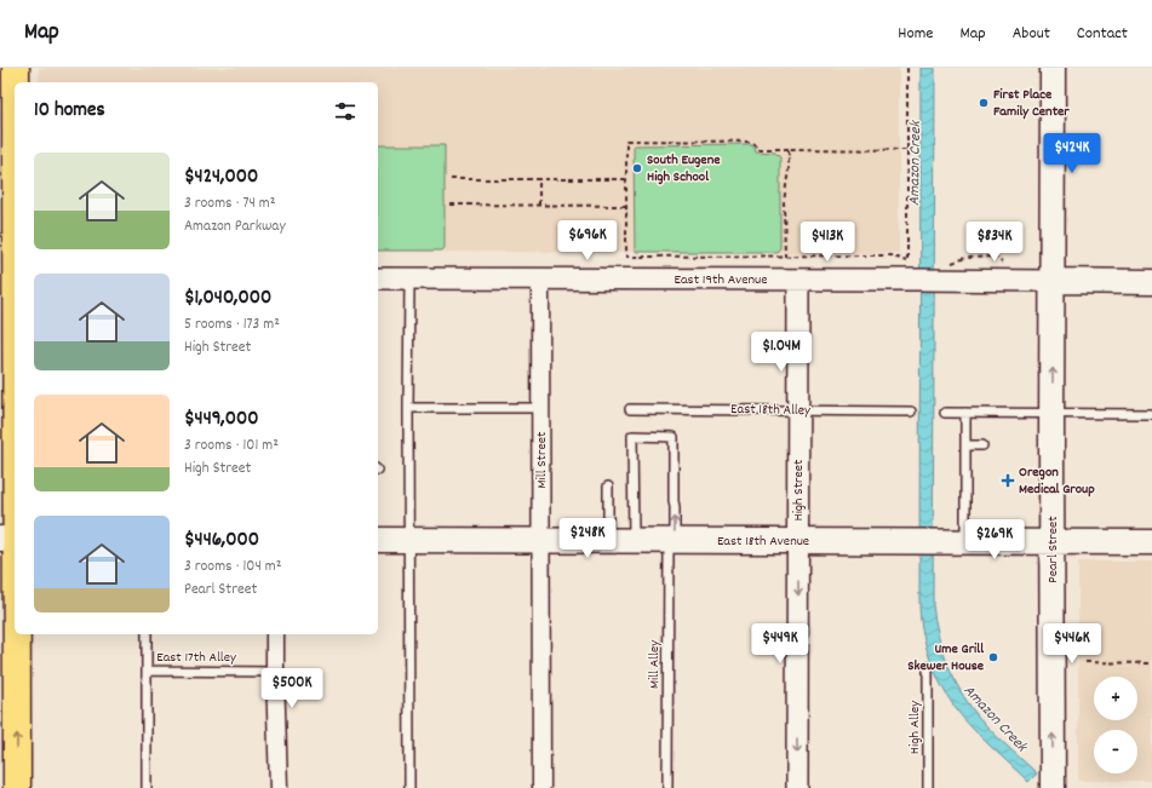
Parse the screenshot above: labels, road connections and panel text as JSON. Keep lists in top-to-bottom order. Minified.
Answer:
{"streets":{"main road":["East 19th Avenue","East 18th Avenue","Pearl Street"],"street":["Mill Street","High Street"],"lane":["East 18th Alley","East 17th Alley","Mill Alley","High Alley"]},"crossings":[["East 19th Avenue","Mill Street"],["East 19th Avenue","High Street"],["East 19th Avenue","Pearl Street"],["East 18th Alley","High Street"],["Mill Street","East 18th Avenue"],["High Street","East 18th Avenue"],["East 18th Avenue","Pearl Street"],["East 18th Avenue","Mill Alley"]],"one_way":["High Street","Pearl Street"],"water":["Amazon Creek"],"places":{"other":["First Place Family Center","South Eugene High School","Ume Grill Skewer House"],"health":["Oregon Medical Group"]},"page":{"header":"Map","nav":["Home","Map","About","Contact"],"heading":"10 homes","price":["$424K","$696K","$413K","$834K","$1.04M","$248K","$269K","$449K","$446K","$500K"],"list":[{"name":"$424,000","note":"3 rooms · 74 m² · Amazon Parkway"},{"name":"$1,040,000","note":"5 rooms · 173 m² · High Street"},{"name":"$449,000","note":"3 rooms · 101 m² · High Street"},{"name":"$446,000","note":"3 rooms · 104 m² · Pearl Street"}],"map_buttons":["+","−"]}}
